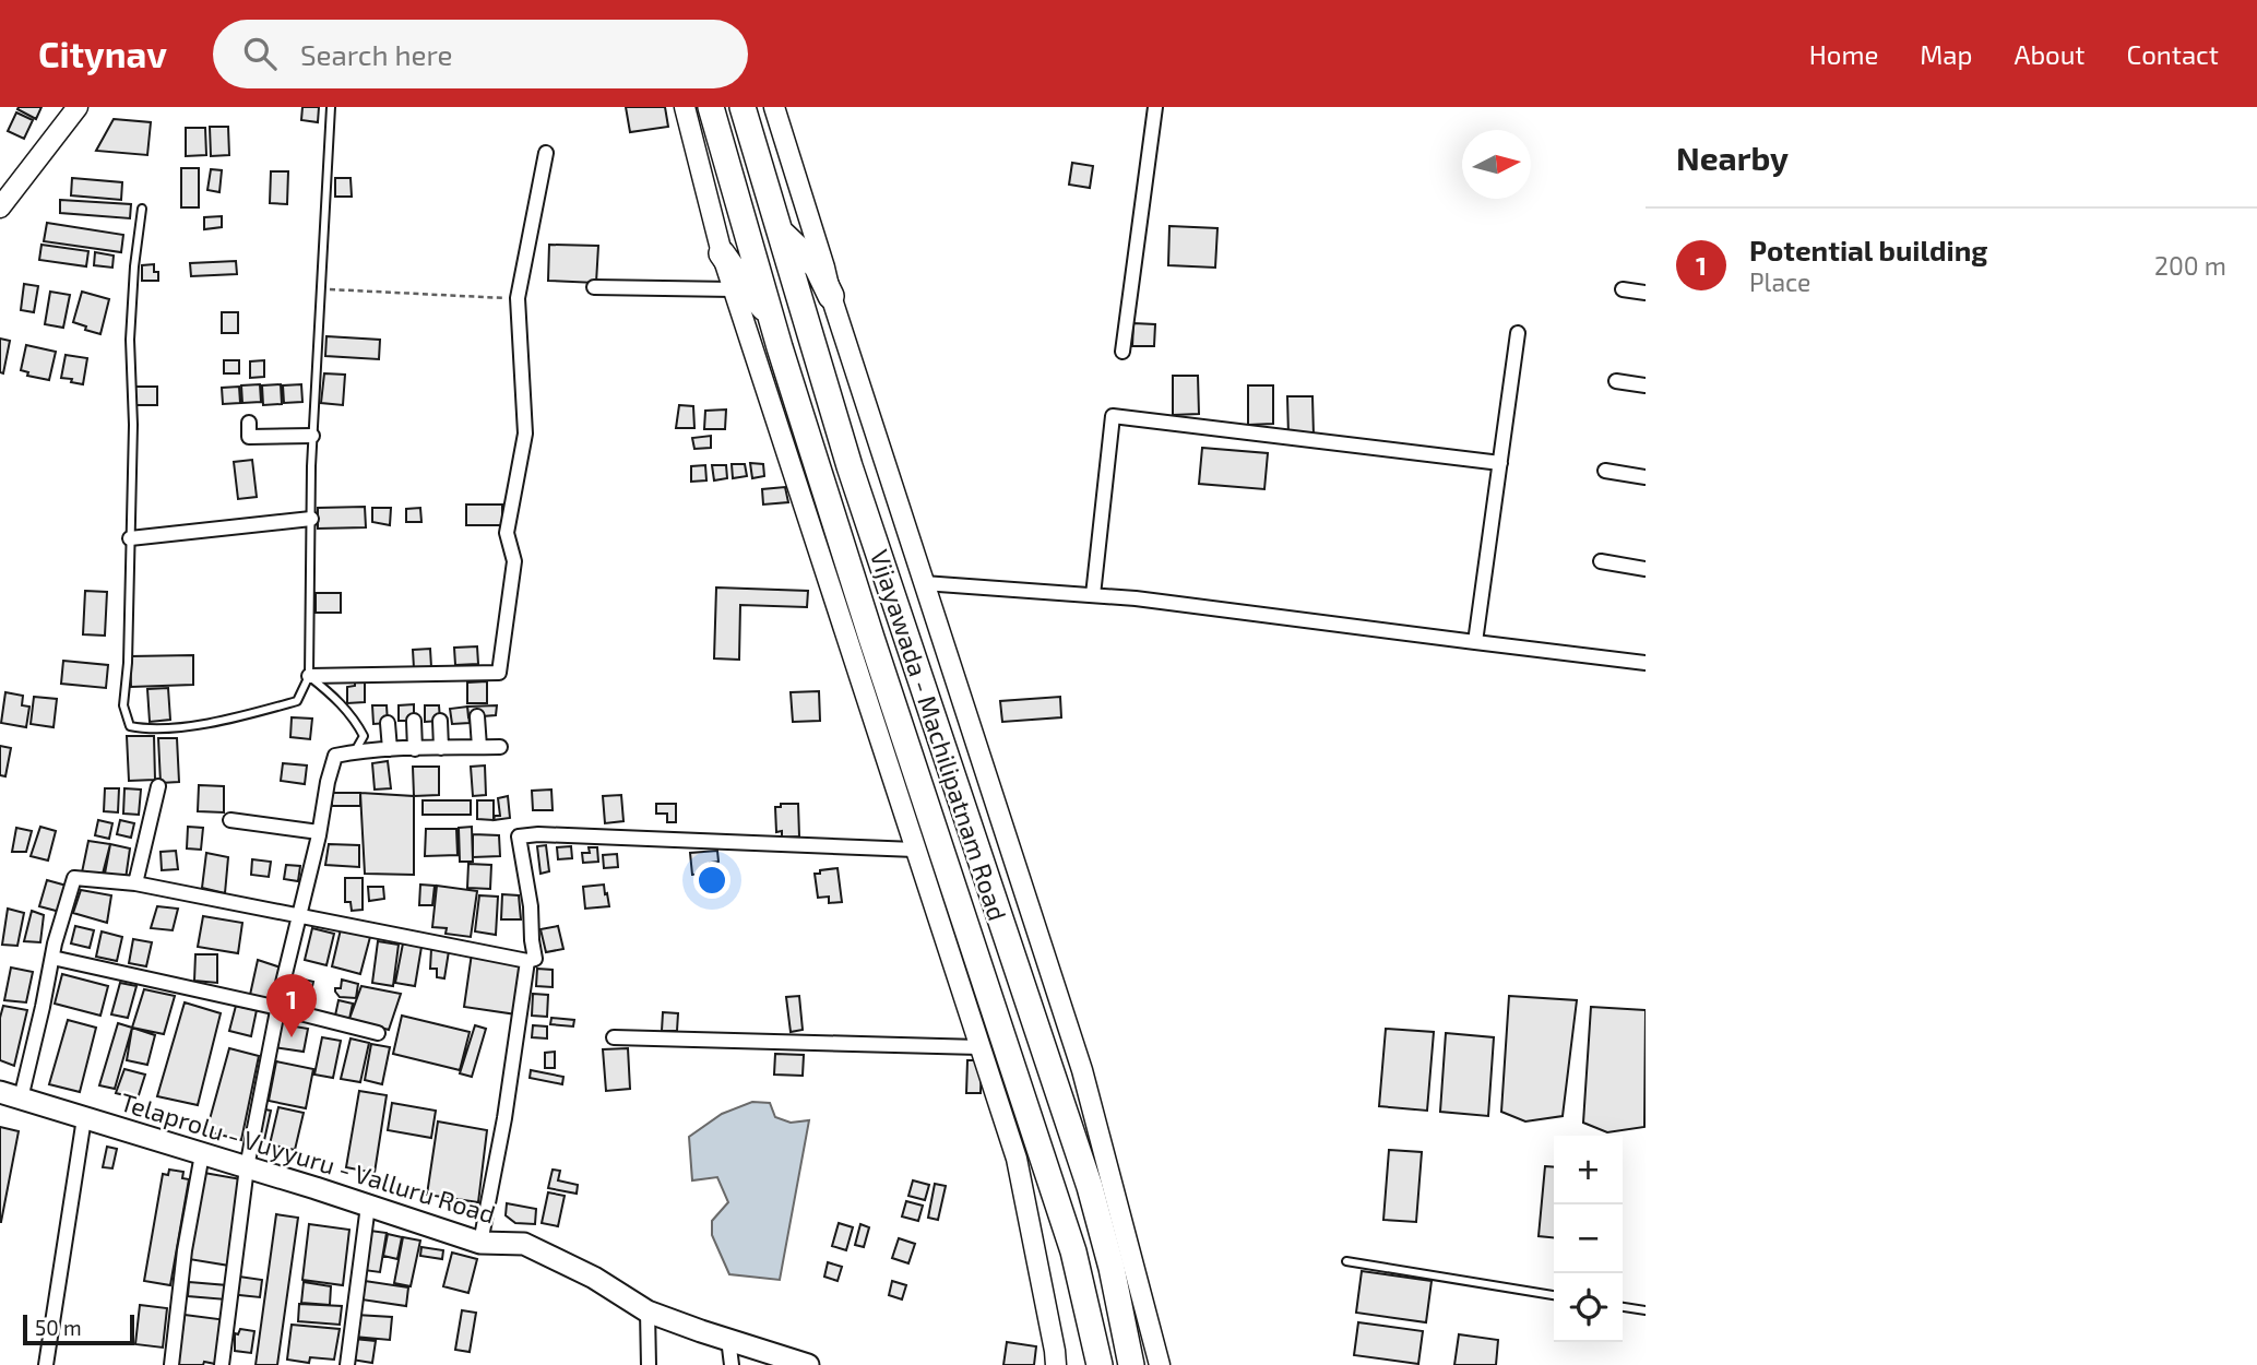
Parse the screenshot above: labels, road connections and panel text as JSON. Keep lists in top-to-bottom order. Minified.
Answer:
{"streets":{"highway":["Vijayawada - Machilipatnam Road"],"main road":["Telaprolu - Vuyyuru - Valluru Road"]},"scale_bar":"50 m","north":"right","page":{"header":"Citynav","search":"Search here","nav":["Home","Map","About","Contact"],"heading":"Nearby","list":[{"mark":"1","name":"Potential building","note":"Place","value":"200 m"}],"pins":"1","map_buttons":["+","−"],"scale":"50 m"}}
